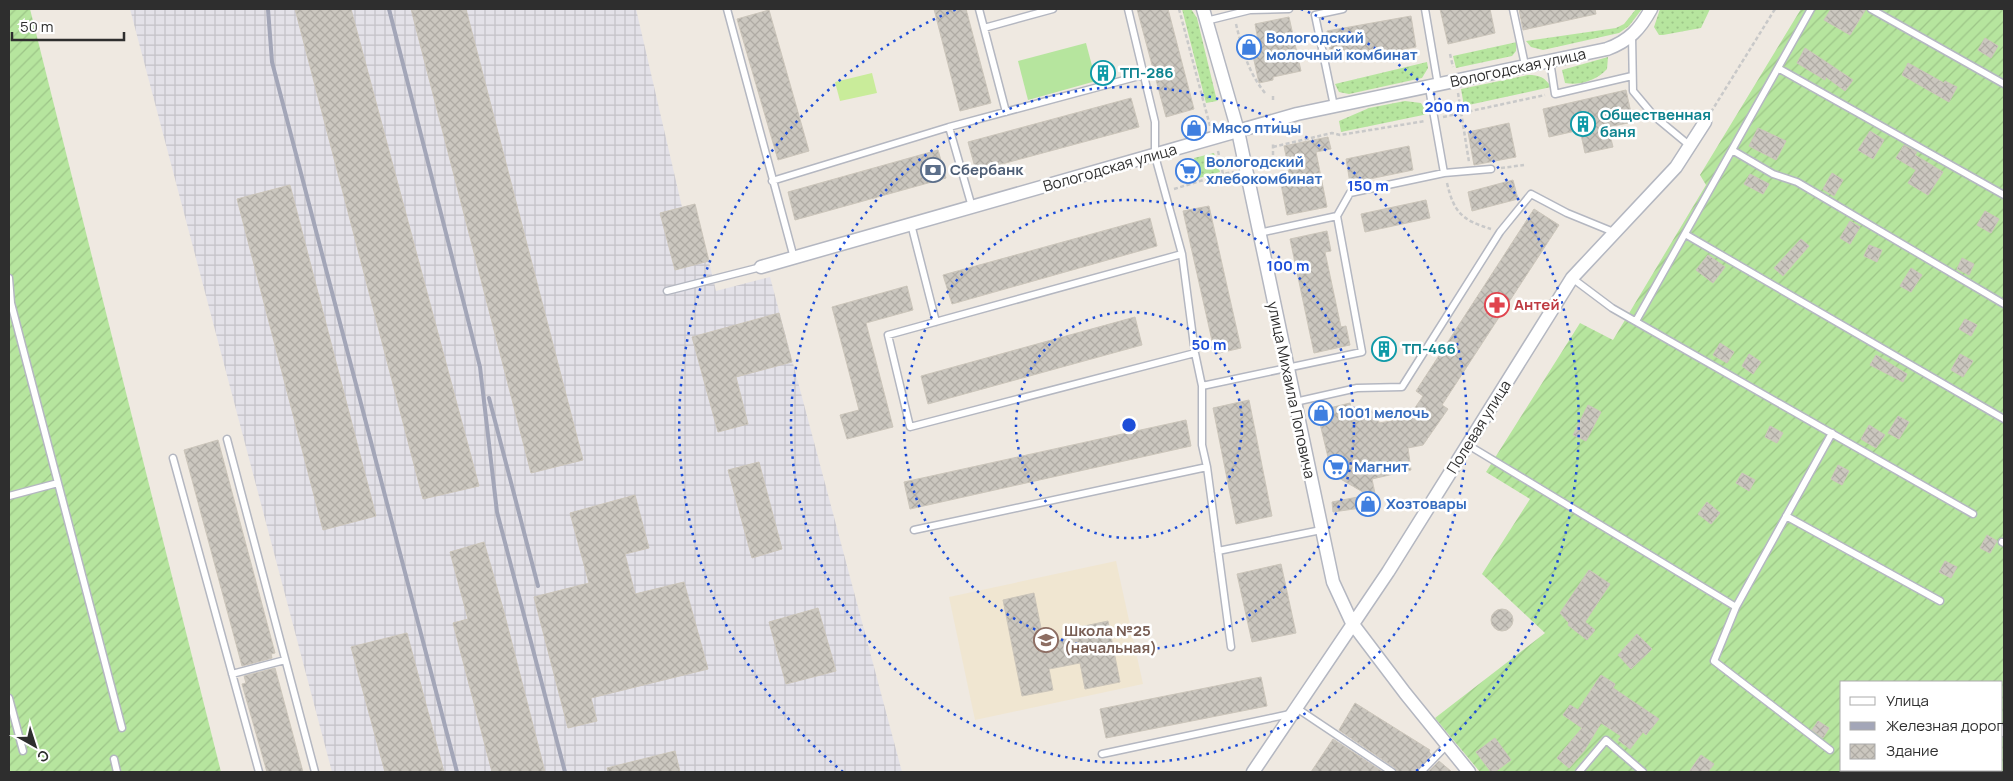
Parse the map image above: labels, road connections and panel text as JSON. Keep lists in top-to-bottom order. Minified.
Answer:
{"streets":{"street":["Вологодская улица","улица Михаила Поповича","Полевая улица"]},"crossings":[["Вологодская улица","улица Михаила Поповича"],["улица Михаила Поповича","Полевая улица"]],"places":{"shop":["Вологодский молочный комбинат","Мясо птицы","1001 мелочь","Хозтовары"],"building":["ТП-286","Общественная баня","ТП-466"],"bank":["Сбербанк"],"supermarket":["Вологодский хлебокомбинат","Магнит"],"pharmacy":["Антей"],"school or university":["Школа №25 (начальная)"]},"legend":["Улица","Железная дорога","Здание"],"scale_bar":"50 m","north":"bottom right","rings":["200 m","150 m","100 m","50 m"]}
